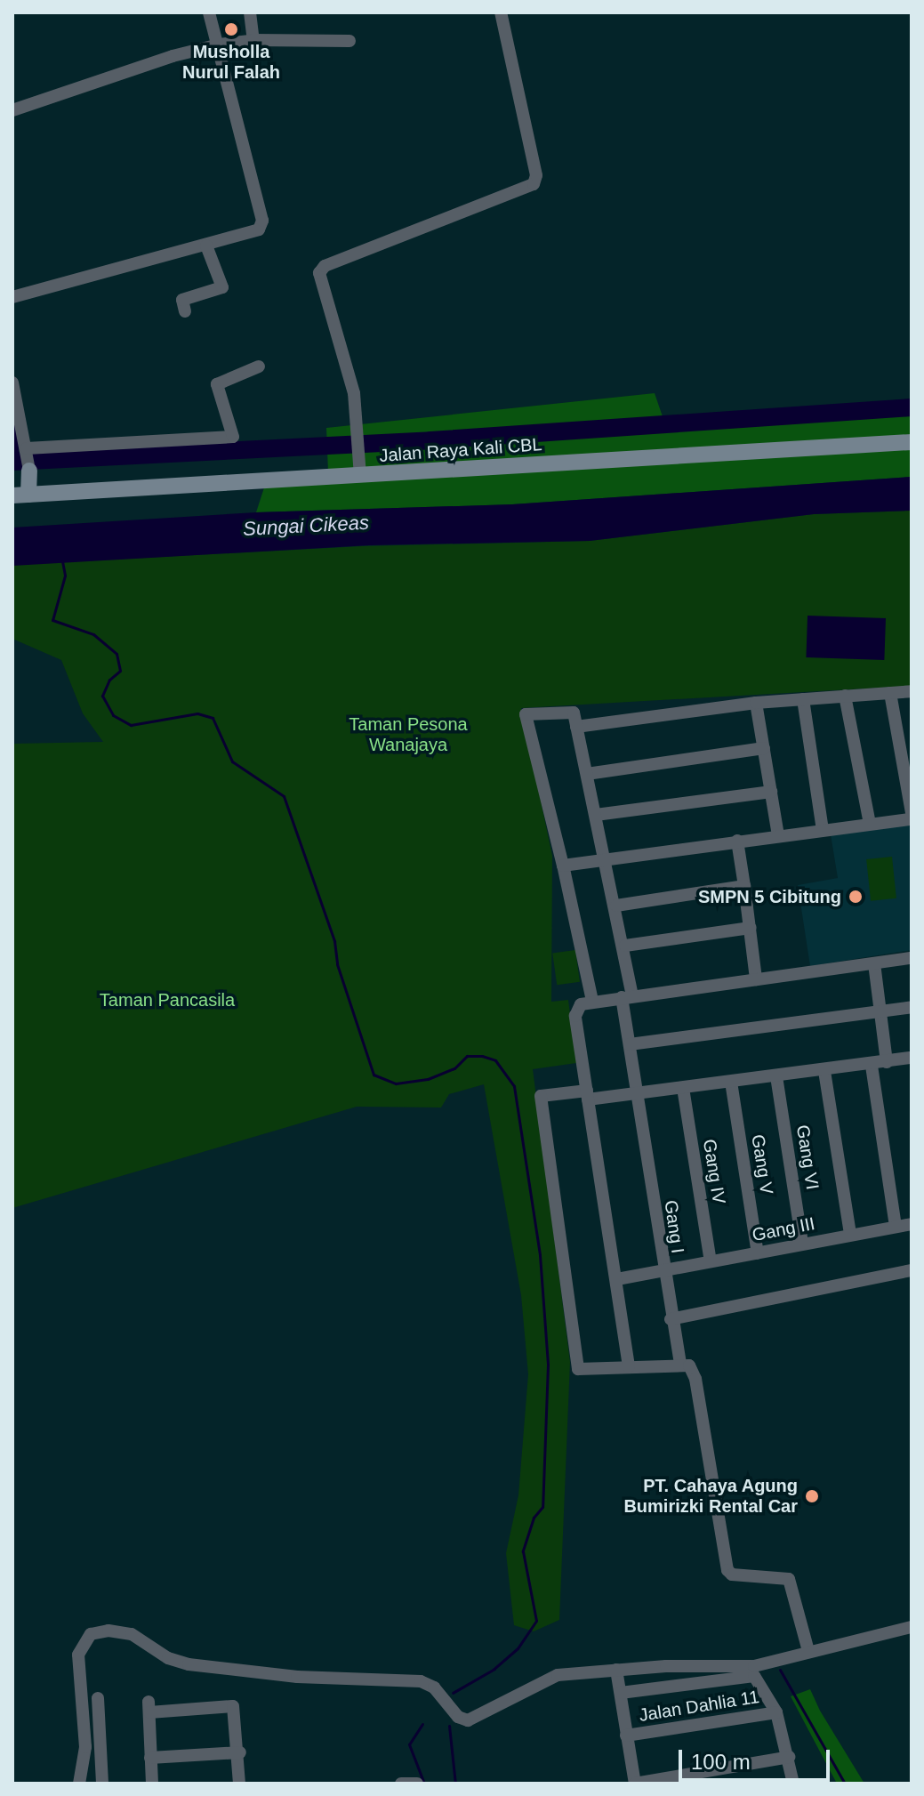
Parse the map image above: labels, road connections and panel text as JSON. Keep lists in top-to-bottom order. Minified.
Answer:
{"streets":{"main road":["Jalan Raya Kali CBL"],"street":["Gang VI","Gang V","Gang IV","Gang I","Gang III","Jalan Dahlia 11"]},"crossings":[["Gang VI","Gang III"],["Gang V","Gang III"],["Gang IV","Gang III"],["Gang I","Gang III"]],"water":["Sungai Cikeas"],"parks":["Taman Pesona Wanajaya","Taman Pancasila"],"places":["Musholla Nurul Falah","SMPN 5 Cibitung","PT. Cahaya Agung Bumirizki Rental Car"],"scale_bar":"100 m"}
